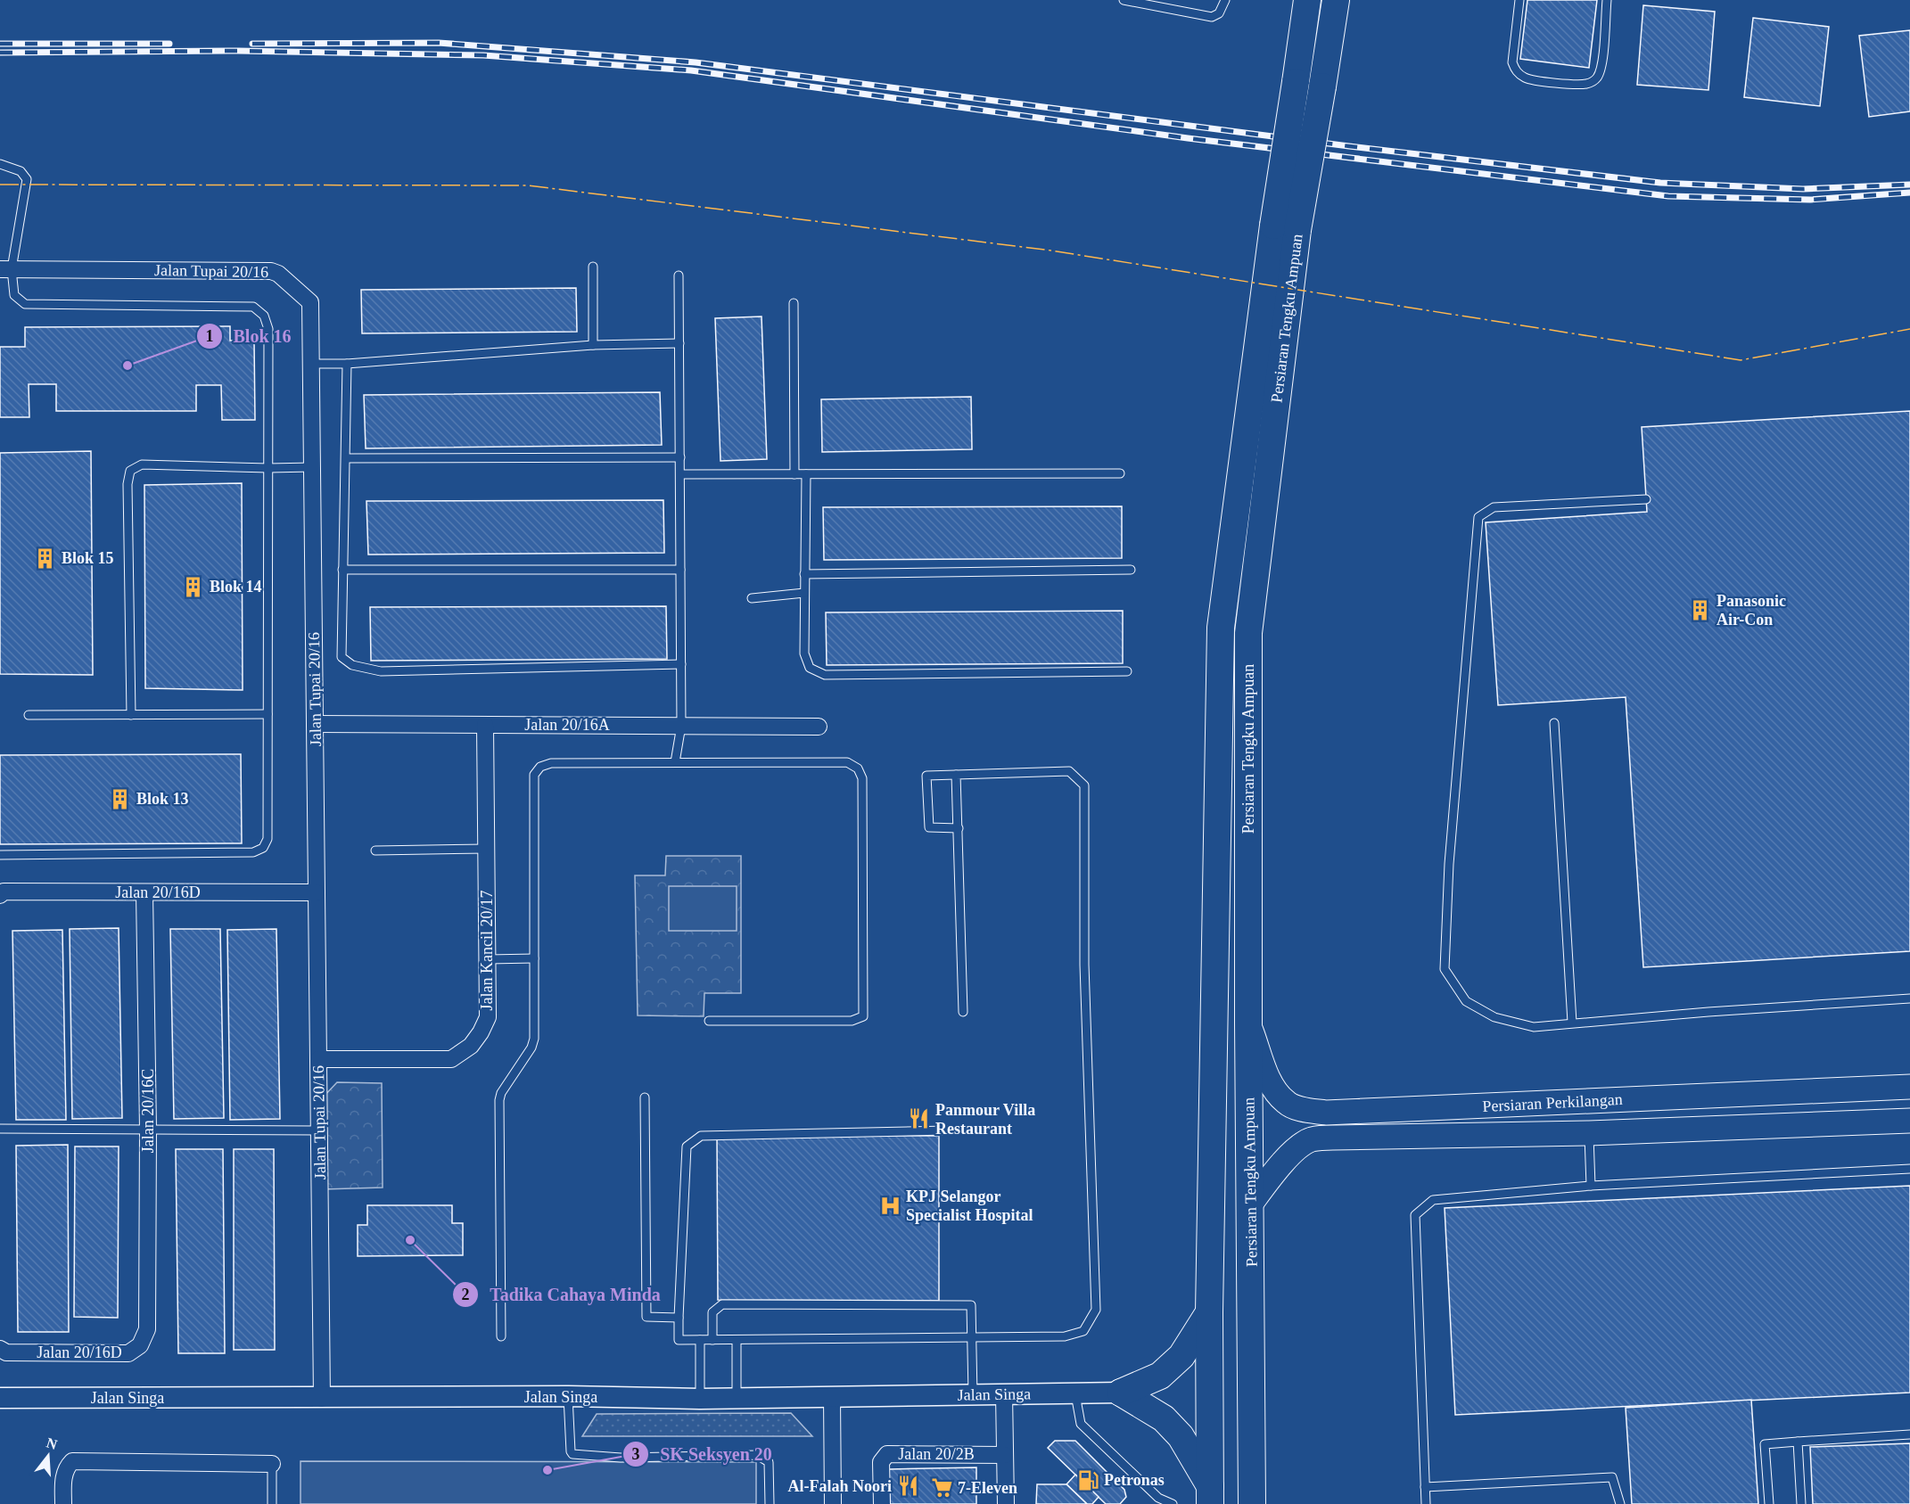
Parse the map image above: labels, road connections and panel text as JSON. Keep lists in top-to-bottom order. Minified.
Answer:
{"streets":{"main road":["Persiaran Tengku Ampuan","Persiaran Perkilangan"],"street":["Jalan Tupai 20/16","Jalan 20/16A","Jalan 20/16D","Jalan Kancil 20/17","Jalan 20/16C","Jalan Singa","Jalan 20/2B"]},"crossings":[["Jalan Tupai 20/16","Jalan 20/16A"],["Jalan Tupai 20/16","Jalan 20/16D"],["Jalan Tupai 20/16","Jalan Kancil 20/17"],["Jalan Tupai 20/16","Jalan Singa"],["Persiaran Tengku Ampuan","Persiaran Perkilangan"],["Jalan 20/16A","Jalan Kancil 20/17"],["Jalan 20/16D","Jalan 20/16C"]],"places":{"other":["Blok 16","Tadika Cahaya Minda","SK Seksyen 20"],"building":["Blok 15","Blok 14","Panasonic Air-Con","Blok 13"],"restaurant":["Panmour Villa Restaurant","Al-Falah Noori"],"hospital":["KPJ Selangor Specialist Hospital"],"fuel station":["Petronas"],"supermarket":["7-Eleven"]},"north":"top"}
